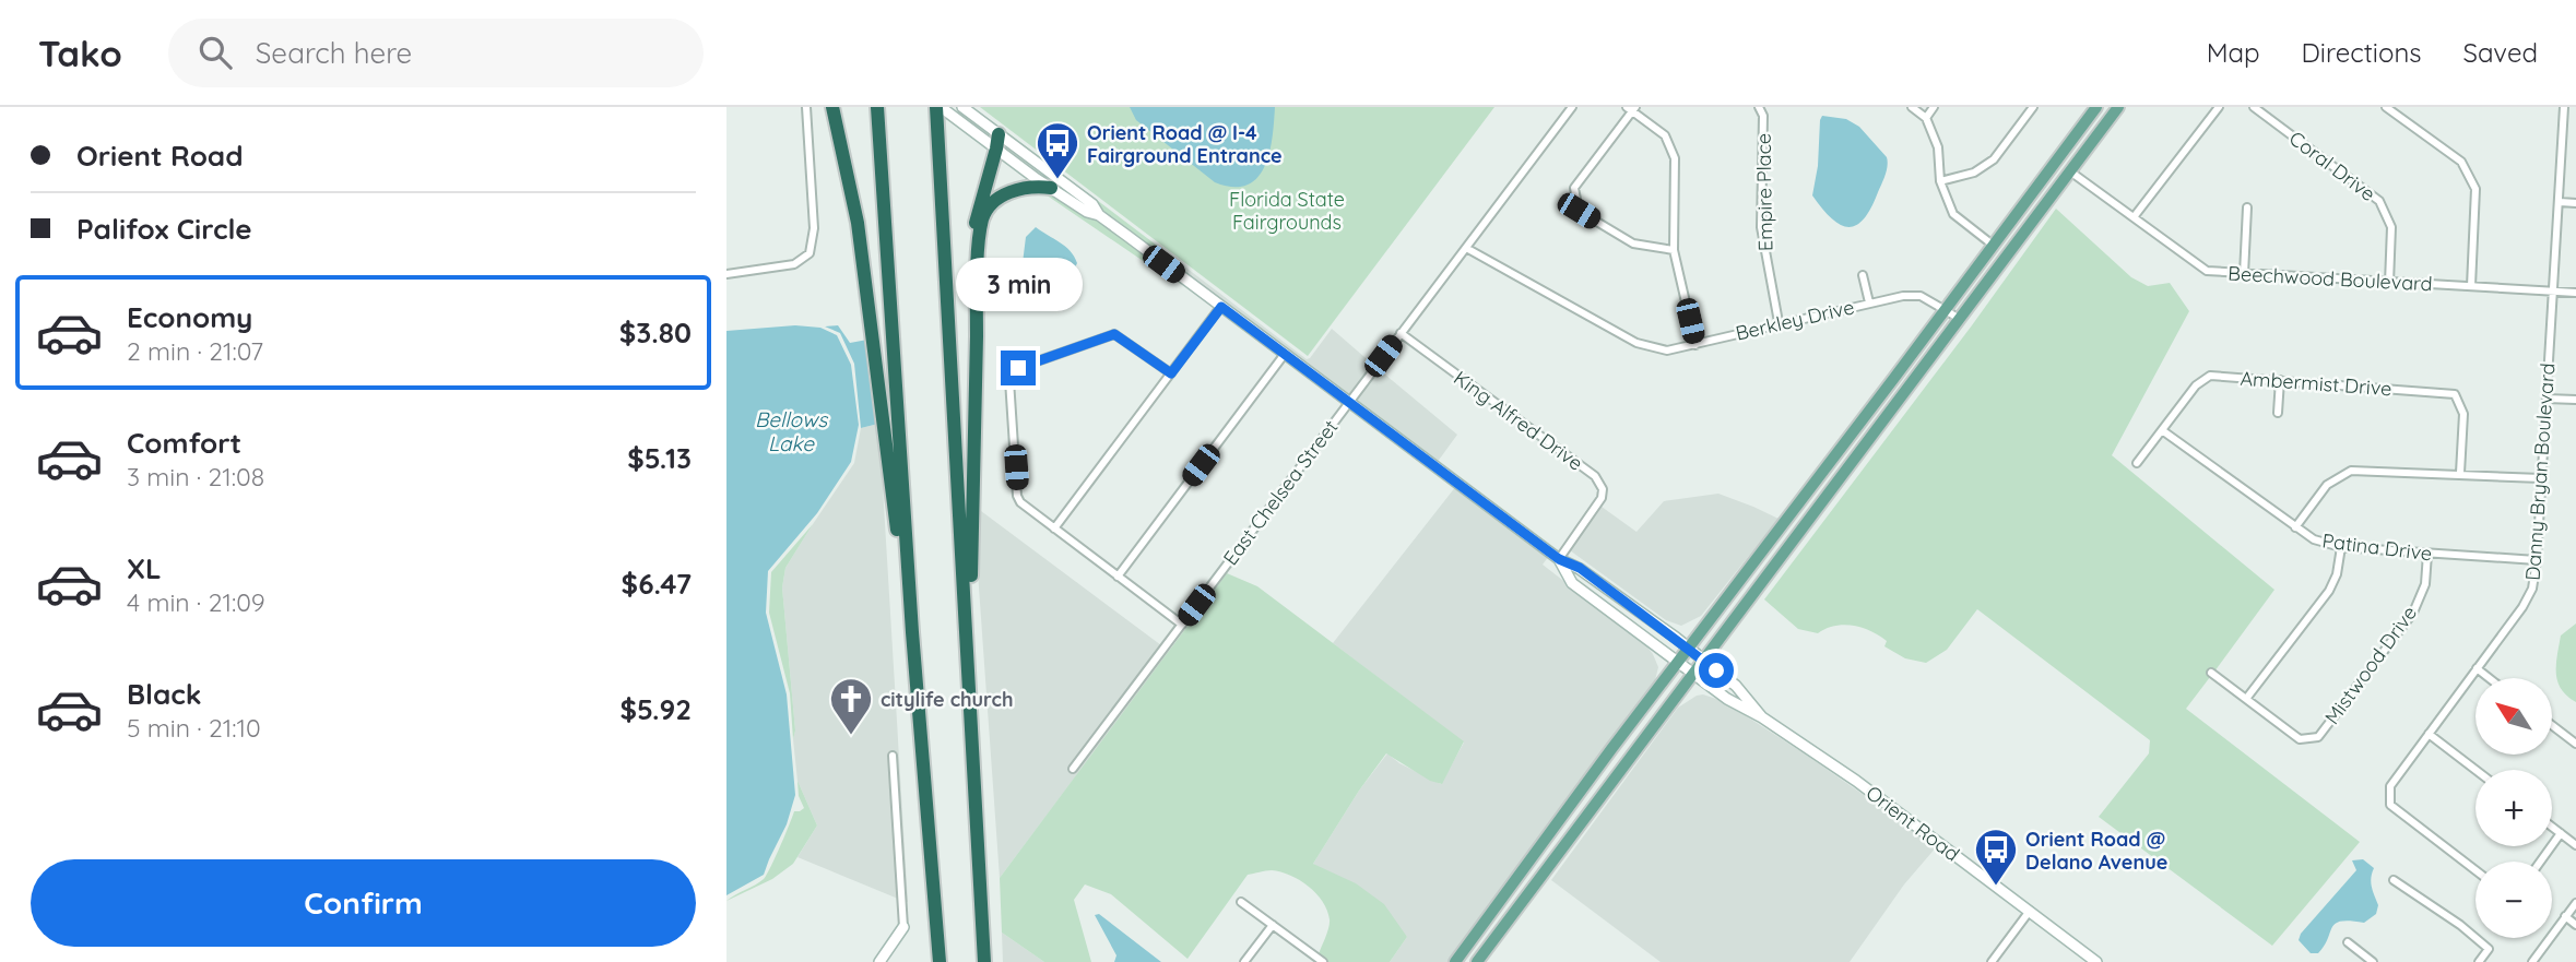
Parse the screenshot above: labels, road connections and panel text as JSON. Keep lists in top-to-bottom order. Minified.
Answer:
{"streets":{"street":["Coral Drive","Empire Place","Beechwood Boulevard","Berkley Drive","Ambermist Drive","King Alfred Drive","Danny Bryan Boulevard","East Chelsea Street","Patina Drive","Mistwood Drive","Orient Road"]},"crossings":[["Coral Drive","Beechwood Boulevard"],["Empire Place","Berkley Drive"],["Beechwood Boulevard","Danny Bryan Boulevard"],["Berkley Drive","East Chelsea Street"],["Ambermist Drive","Patina Drive"],["King Alfred Drive","East Chelsea Street"],["King Alfred Drive","Orient Road"],["Danny Bryan Boulevard","Patina Drive"],["East Chelsea Street","Orient Road"],["Patina Drive","Mistwood Drive"]],"water":["Bellows Lake"],"parks":["Florida State Fairgrounds"],"places":{"bus stop":["Orient Road @ I-4 Fairground Entrance","Orient Road @ Delano Avenue"],"church":["citylife church"]},"north":"top left","page":{"header":"Tako","search":"Search here","nav":["Map","Directions","Saved"],"banner":["Orient Road","Palifox Circle"],"bubble":"3 min","list":[{"name":"Economy","note":"2 min · 21:07","value":"$3.80"},{"name":"Comfort","note":"3 min · 21:08","value":"$5.13"},{"name":"XL","note":"4 min · 21:09","value":"$6.47"},{"name":"Black","note":"5 min · 21:10","value":"$5.92"}],"map_buttons":["+","−"],"buttons":"Confirm"}}
